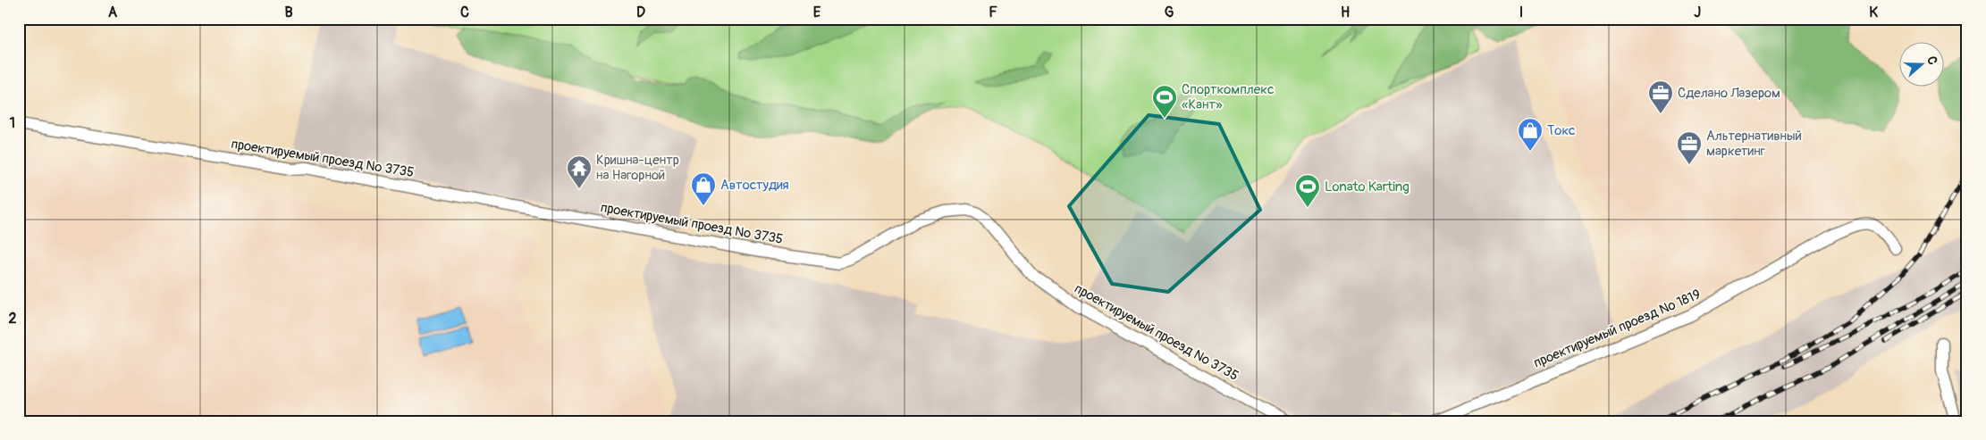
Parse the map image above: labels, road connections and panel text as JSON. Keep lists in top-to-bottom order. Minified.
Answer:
{"streets":{"street":["проектируемый проезд № 3735","проектируемый проезд № 1819"]},"places":{"office":["Сделано Лазером","Альтернативный маркетинг"],"sports":["Спорткомплекс «Кант»","Lonato Karting"],"shop":["Токс","Автостудия"],"temple":["Кришна-центр на Нагорной"]},"north":"right","grid":{"columns":["A","B","C","D","E","F","G","H","I","J","K"],"rows":["1","2"]}}
